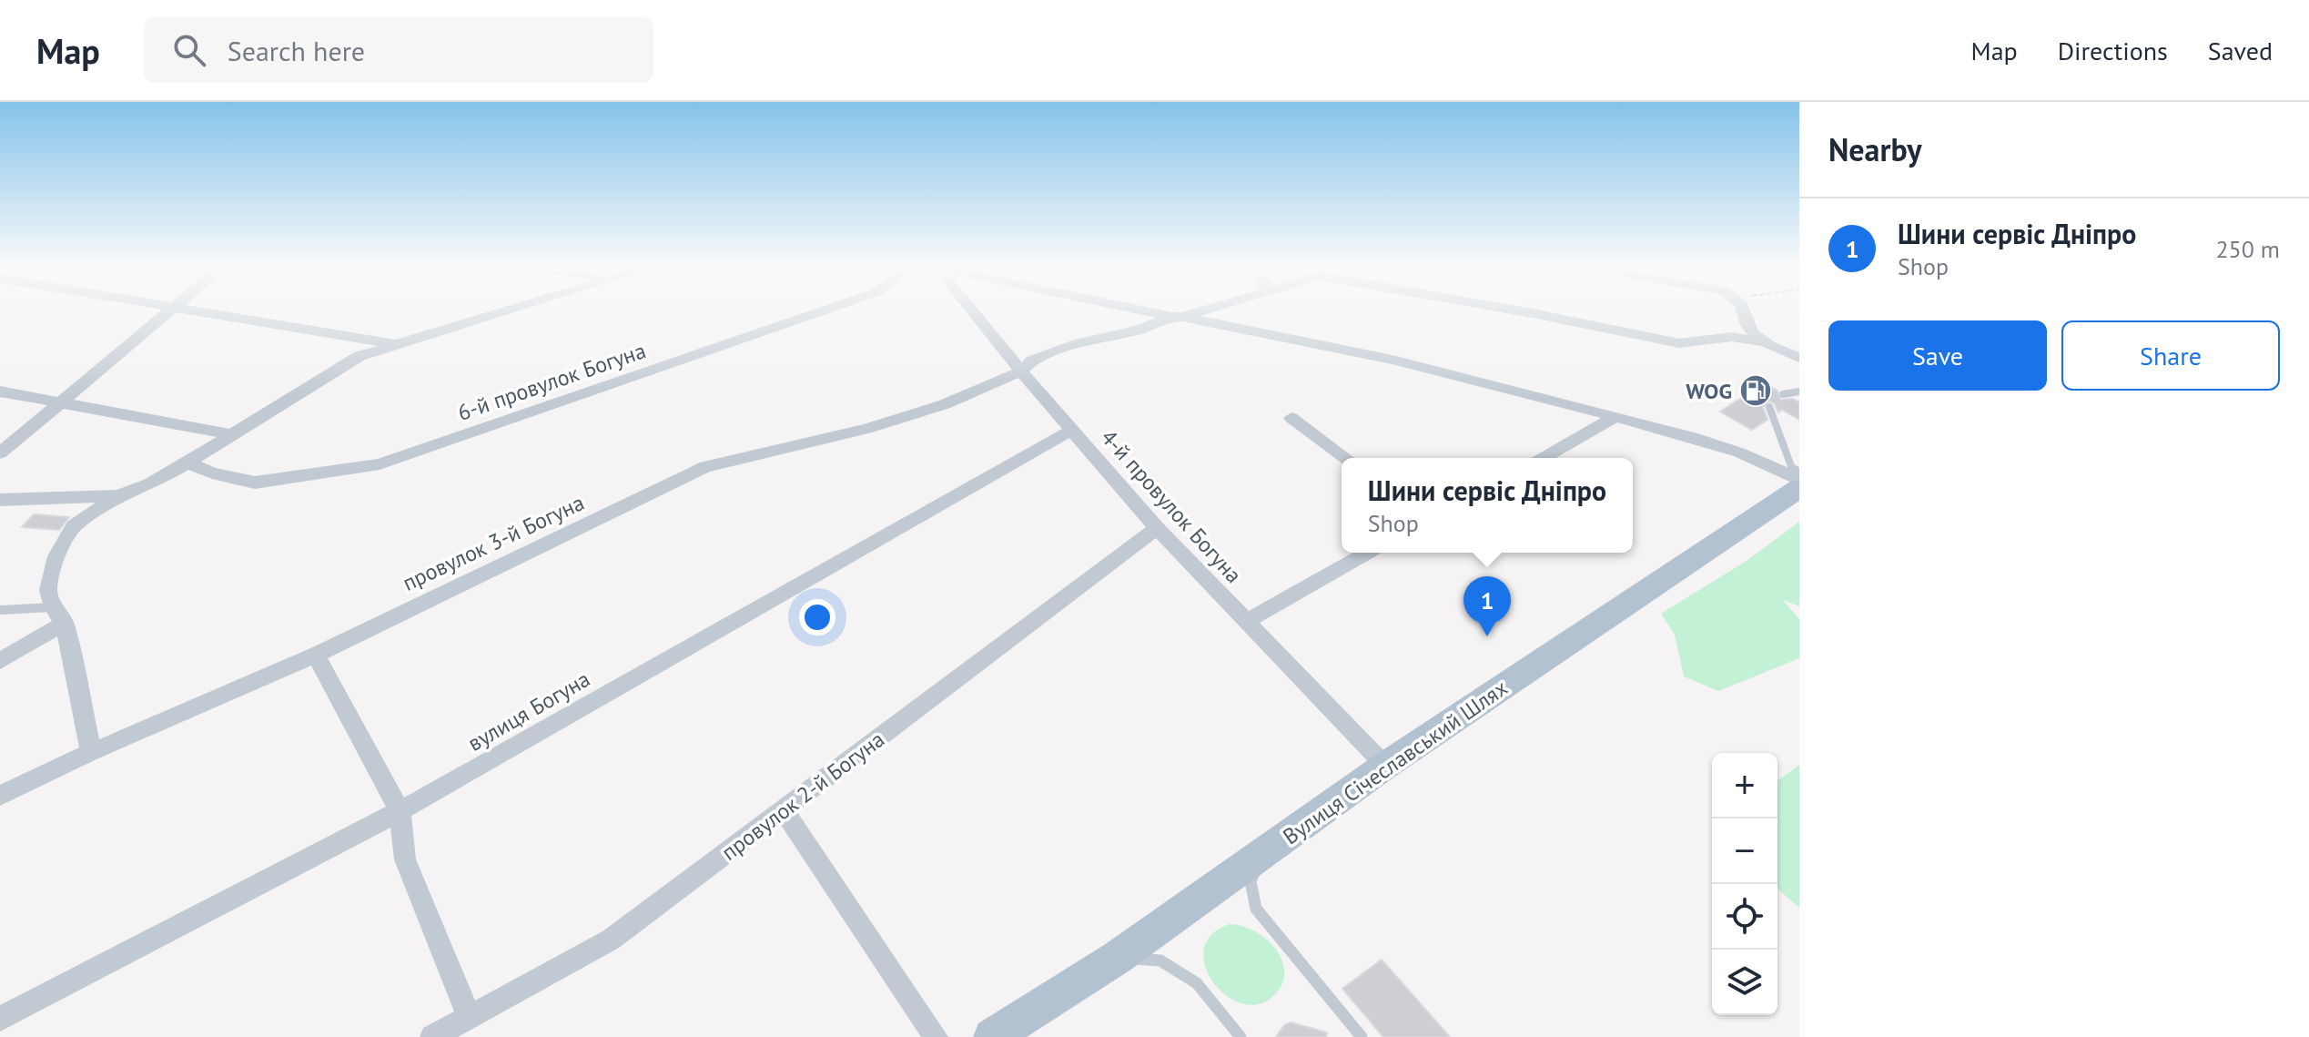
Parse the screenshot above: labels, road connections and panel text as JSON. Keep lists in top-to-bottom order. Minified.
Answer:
{"streets":{"main road":["Вулиця Січеславський Шлях"],"street":["6-й провулок Богуна","4-й провулок Богуна","провулок 3-й Богуна","вулиця Богуна","провулок 2-й Богуна"]},"crossings":[["4-й провулок Богуна","провулок 3-й Богуна"],["4-й провулок Богуна","вулиця Богуна"],["4-й провулок Богуна","Вулиця Січеславський Шлях"],["4-й провулок Богуна","провулок 2-й Богуна"]],"places":{"fuel station":["WOG"]},"page":{"header":"Map","search":"Search here","nav":["Map","Directions","Saved"],"heading":"Nearby","list":[{"mark":"1","name":"Шини сервіс Дніпро","note":"Shop","value":"250 m"}],"buttons":["Save","Share"],"popup":["Шини сервіс Дніпро","Shop"],"pins":"1","map_buttons":["+","−"]}}
